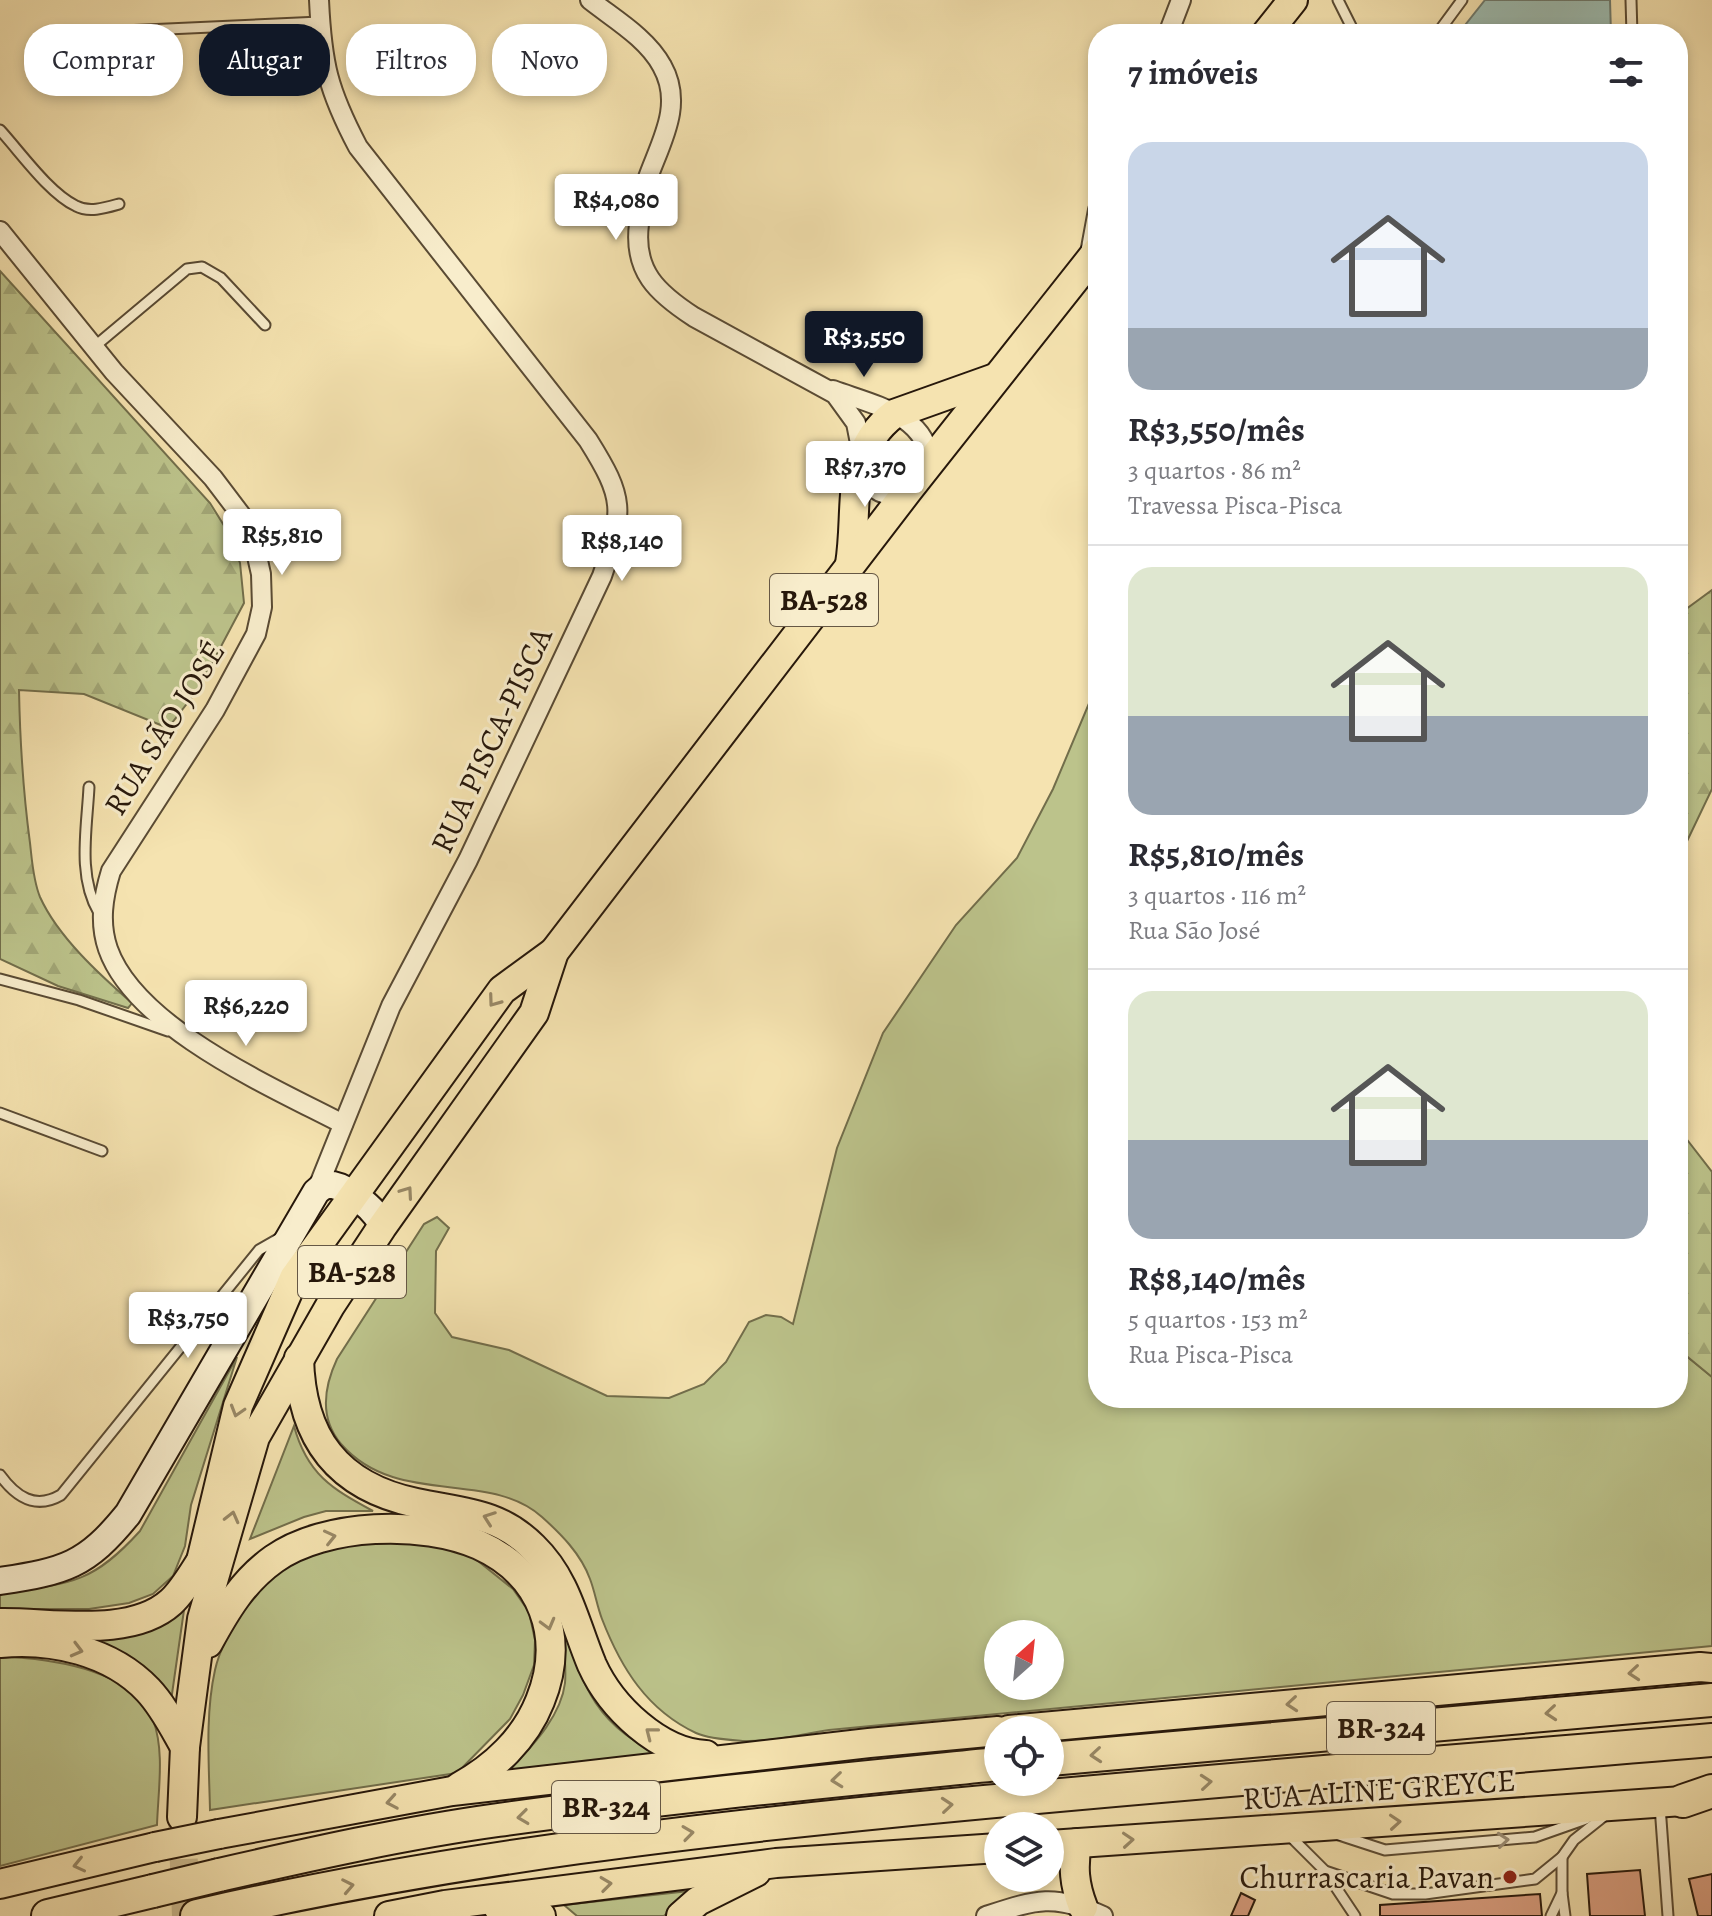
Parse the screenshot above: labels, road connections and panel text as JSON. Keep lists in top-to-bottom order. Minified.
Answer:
{"streets":{"highway":["BR-324"],"main road":["BA-528","RUA ALINE GREYCE"],"street":["RUA SÃO JOSÉ","RUA PISCA-PISCA"]},"crossings":[["RUA SÃO JOSÉ","RUA PISCA-PISCA"]],"places":["Churrascaria Pavan"],"north":"top right","page":{"chip":["Comprar","Alugar","Filtros","Novo"],"heading":"7 imóveis","list":[{"name":"R$3,550/mês","note":"3 quartos · 86 m² · Travessa Pisca-Pisca"},{"name":"R$5,810/mês","note":"3 quartos · 116 m² · Rua São José"},{"name":"R$8,140/mês","note":"5 quartos · 153 m² · Rua Pisca-Pisca"}],"price":["R$4,080","R$3,550","R$7,370","R$5,810","R$8,140","R$6,220","R$3,750"]}}
